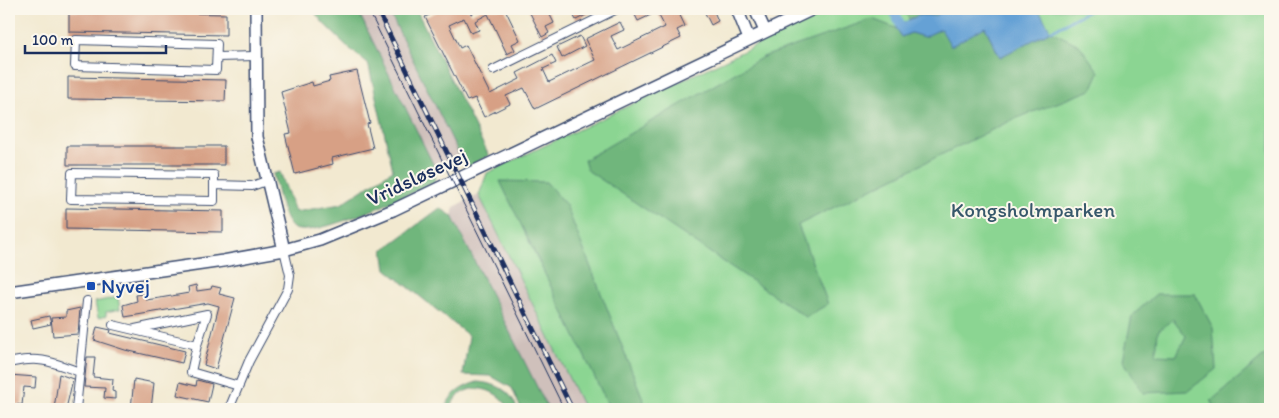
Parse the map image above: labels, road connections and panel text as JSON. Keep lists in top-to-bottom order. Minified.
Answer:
{"streets":{"street":["Vridsløsevej"]},"parks":["Kongsholmparken"],"places":{"transit":["Nyvej"]},"scale_bar":"100 m"}
